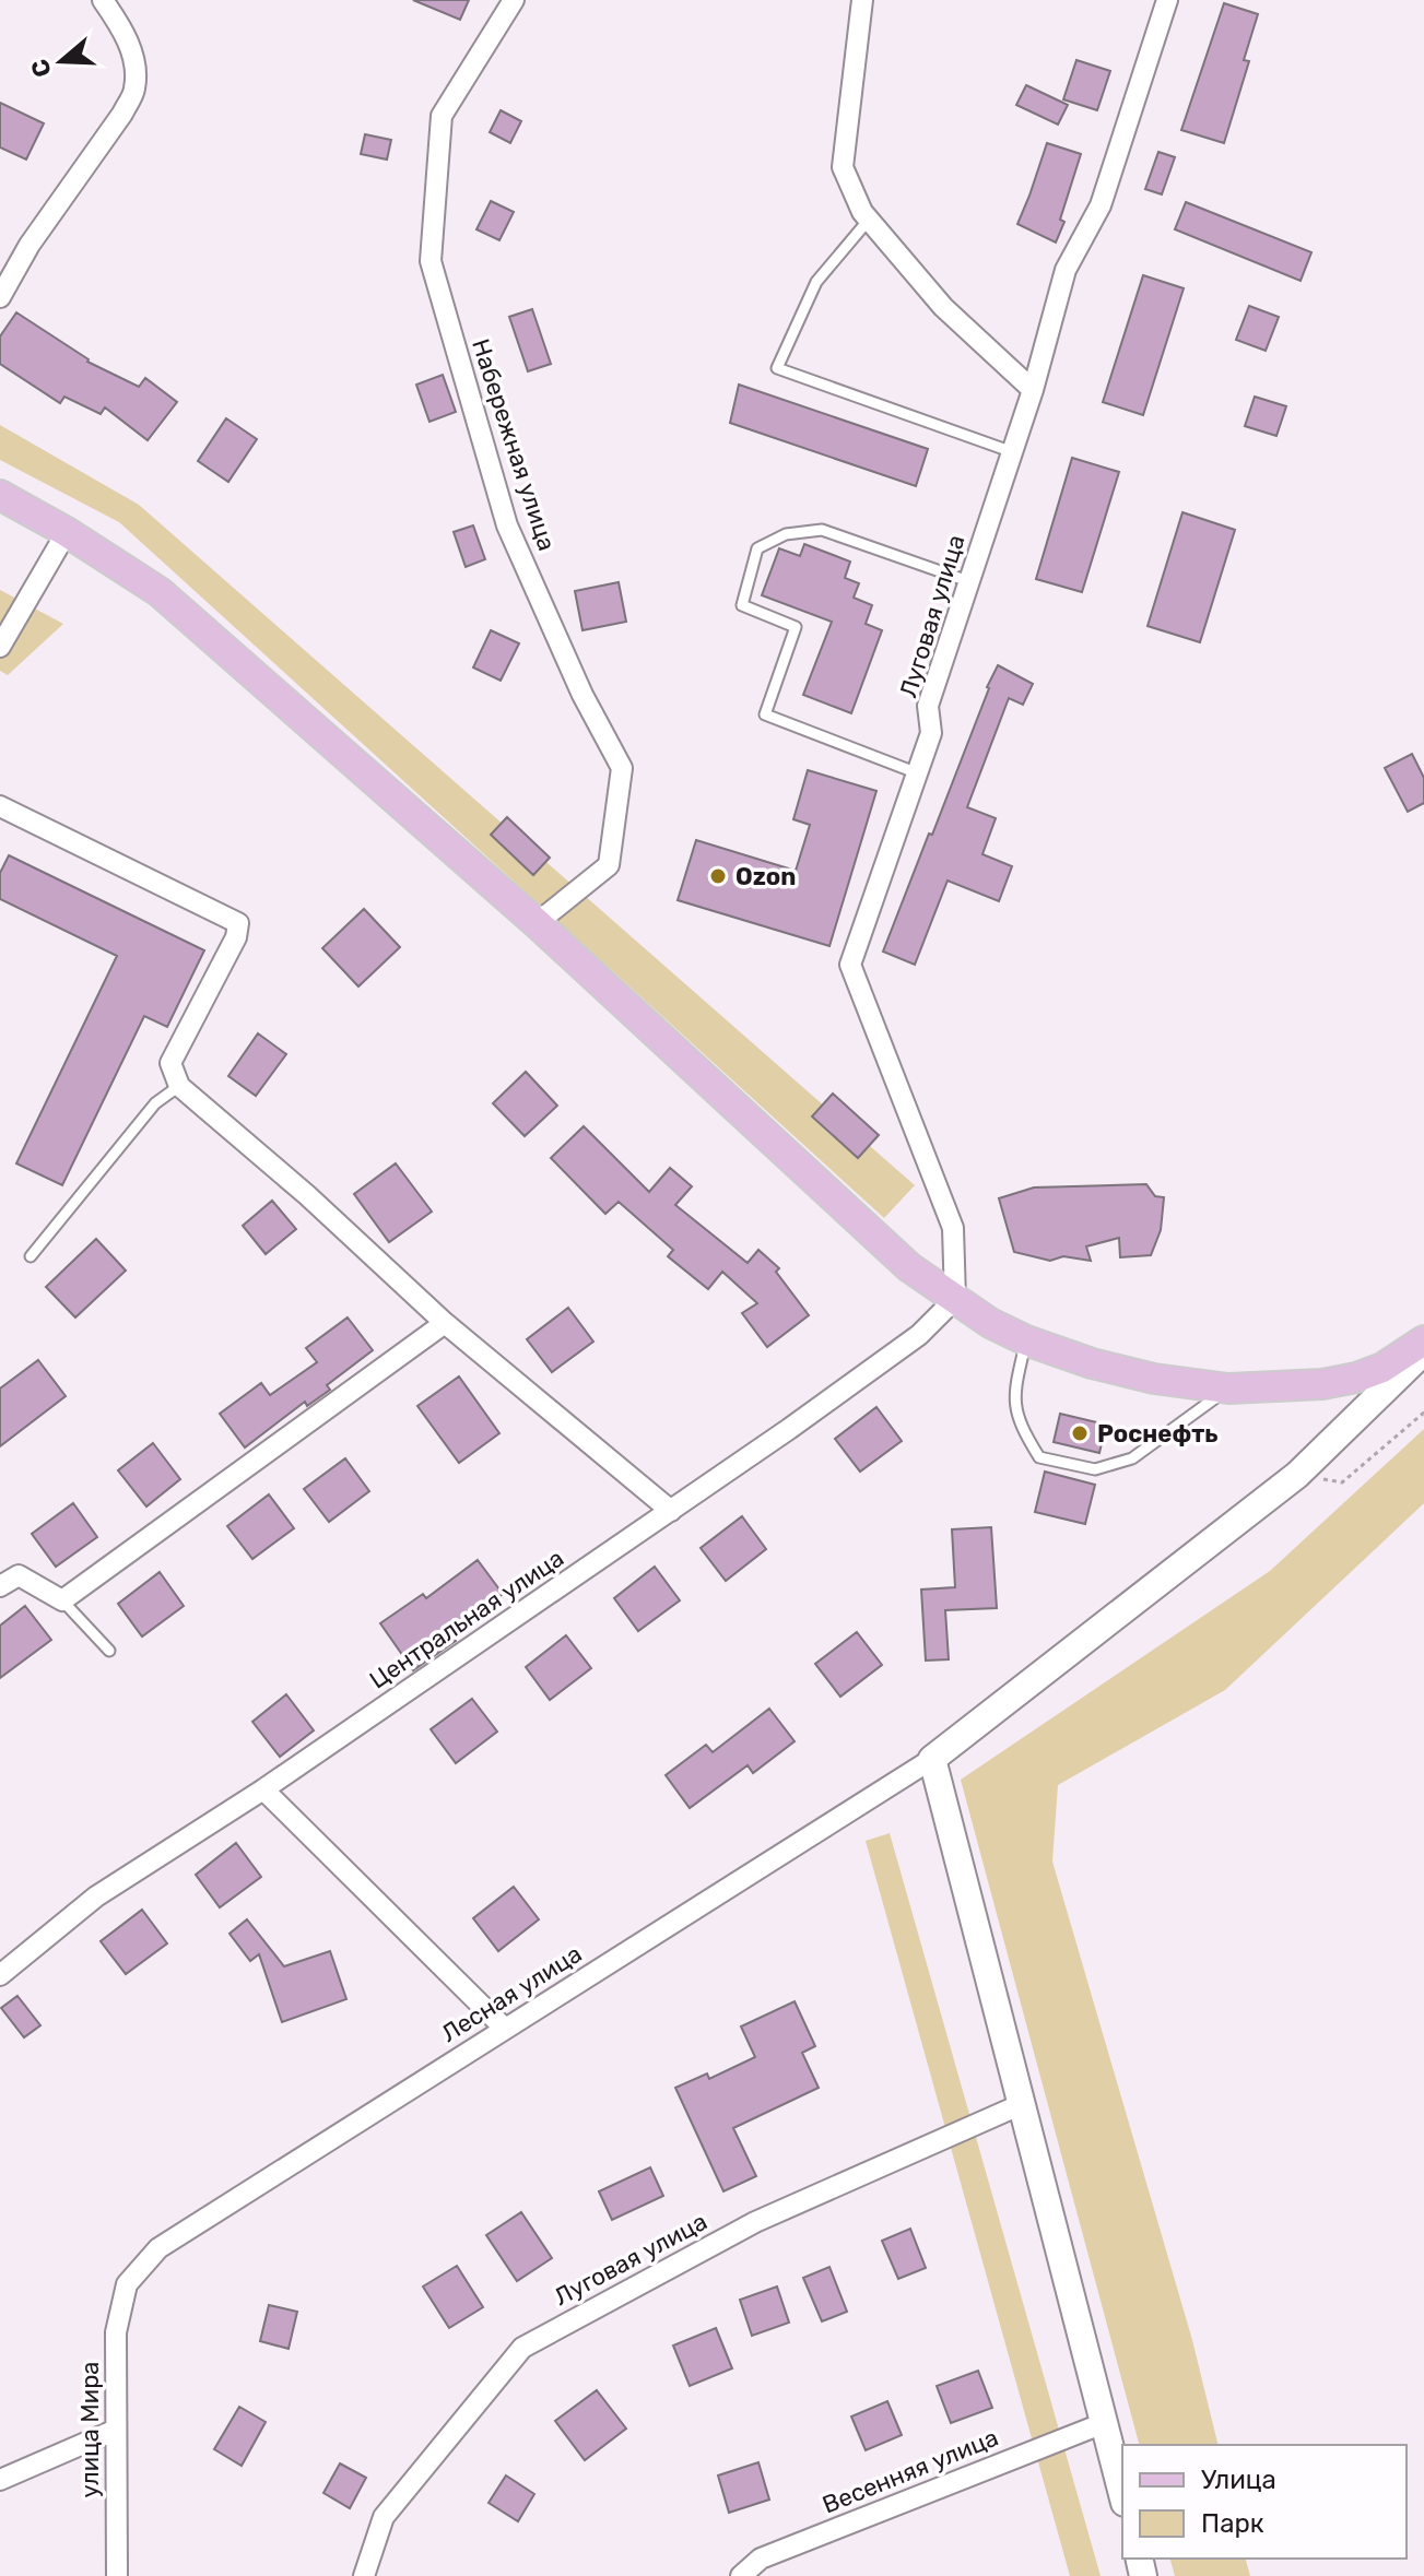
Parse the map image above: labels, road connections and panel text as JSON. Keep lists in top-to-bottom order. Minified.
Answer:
{"streets":{"street":["Набережная улица","Луговая улица","Центральная улица","Лесная улица","улица Мира","Весенняя улица"]},"crossings":[["Луговая улица","Центральная улица"],["Лесная улица","улица Мира"]],"places":["Ozon","Роснефть"],"legend":["Улица","Парк"],"north":"left"}
